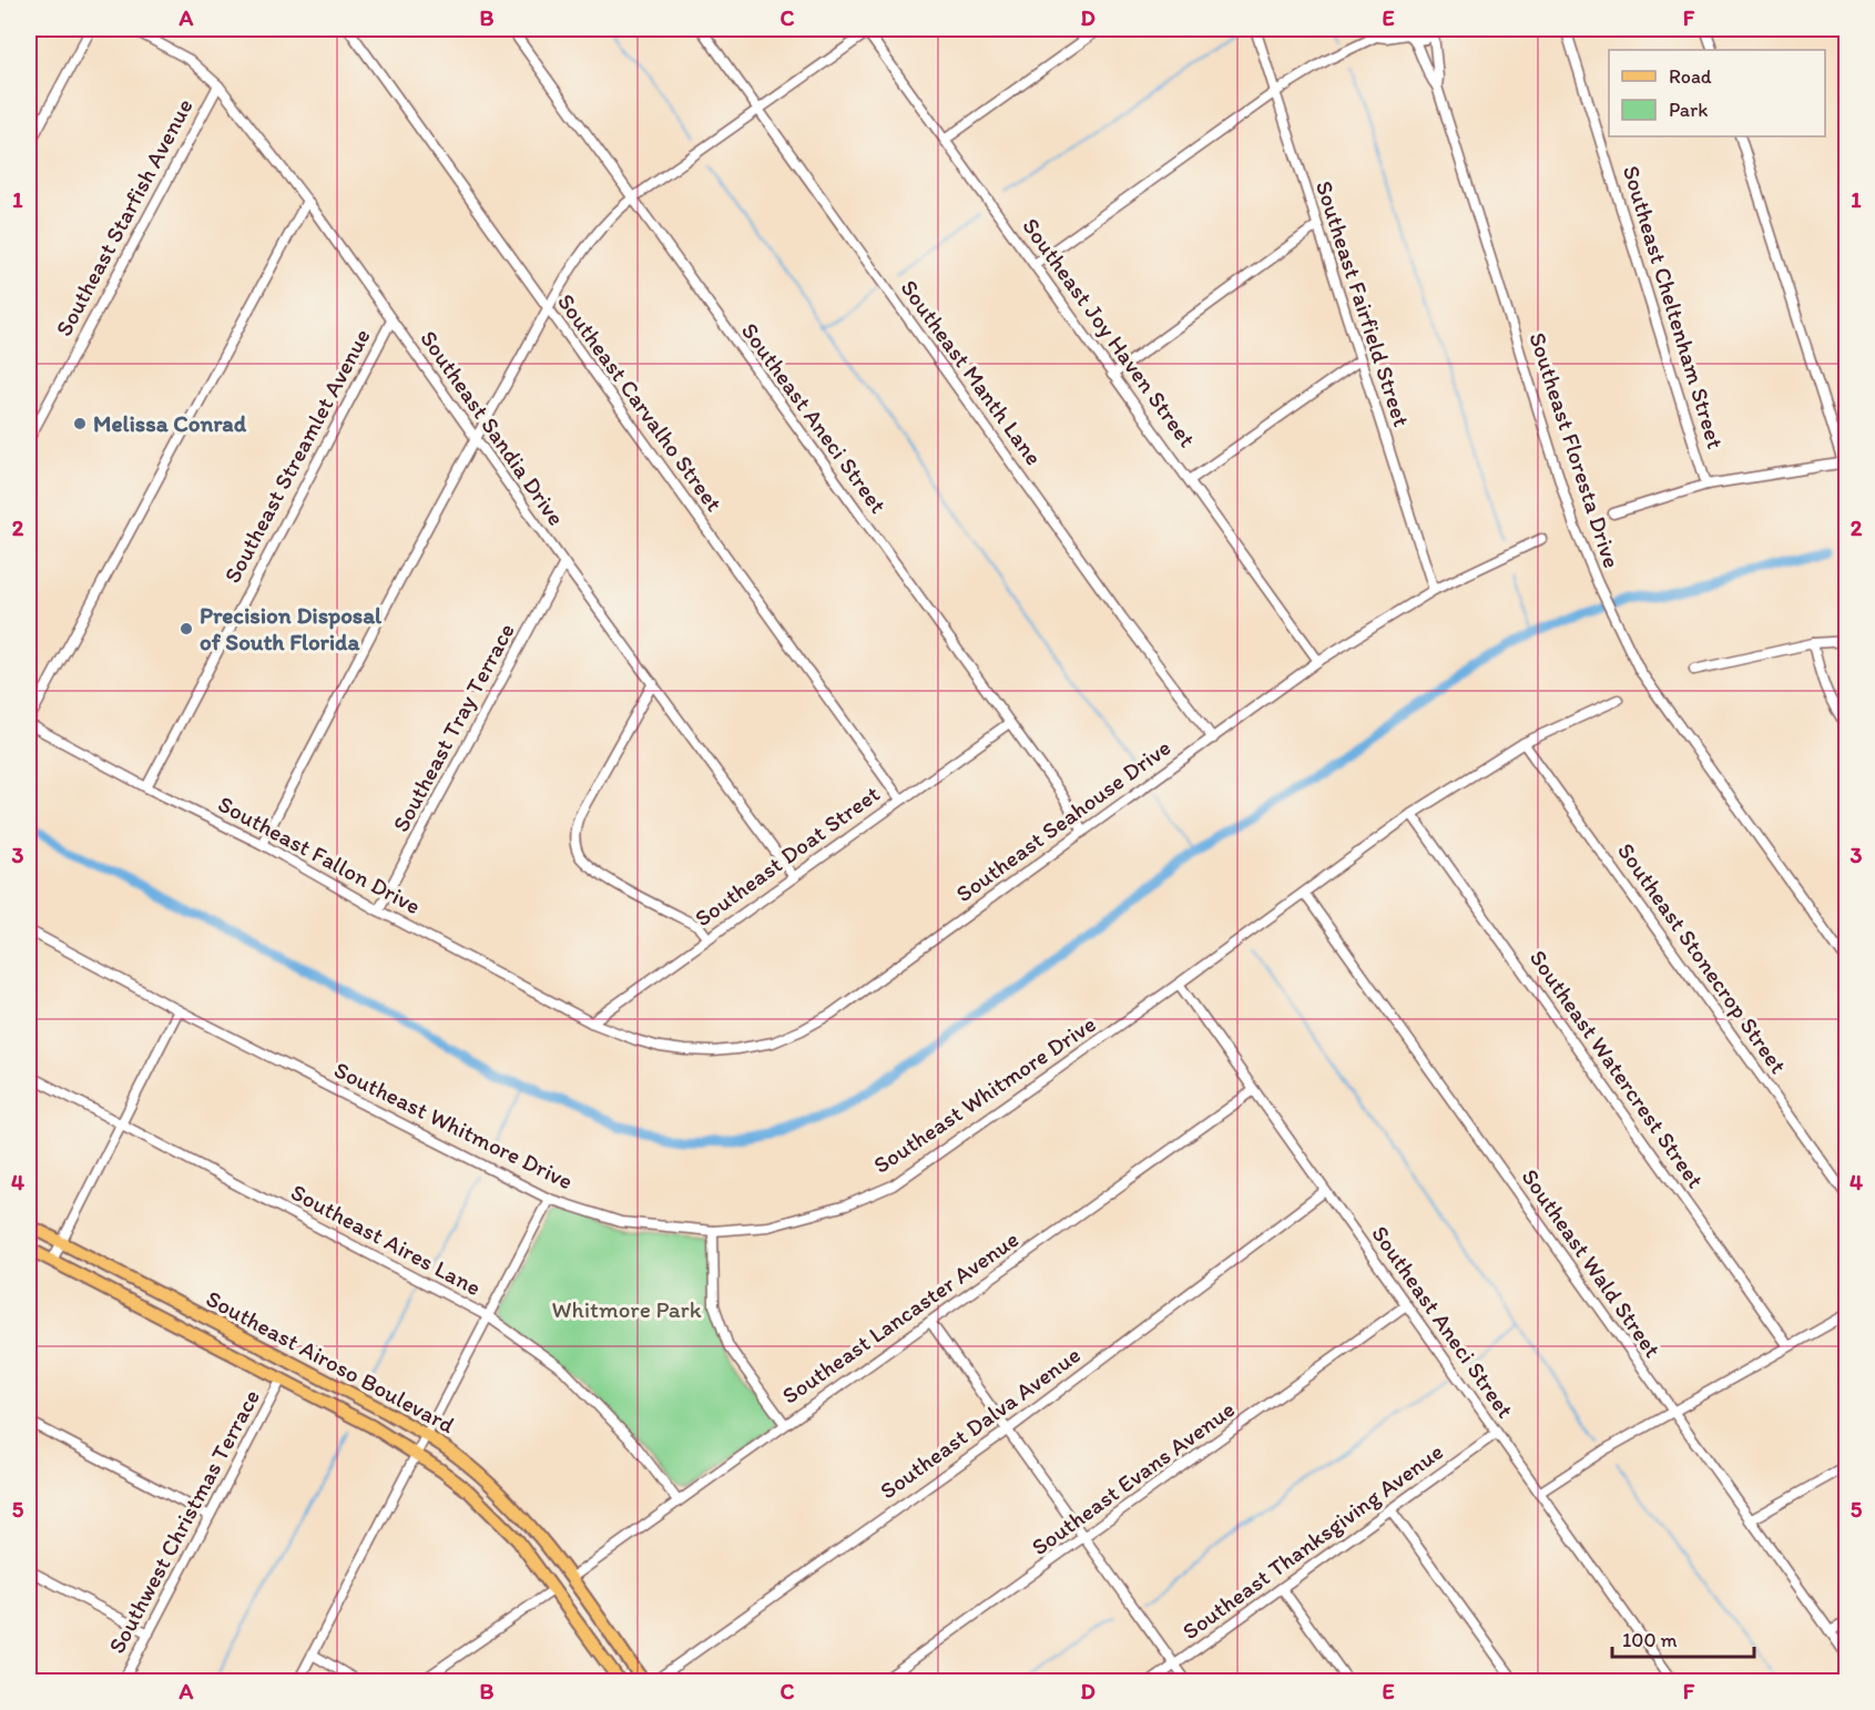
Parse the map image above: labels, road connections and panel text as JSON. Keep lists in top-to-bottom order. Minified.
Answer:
{"streets":{"main road":["Southeast Airoso Boulevard"],"street":["Southeast Starfish Avenue","Southeast Fairfield Street","Southeast Cheltenham Street","Southeast Joy Haven Street","Southeast Manth Lane","Southeast Carvalho Street","Southeast Aneci Street","Southeast Sandia Drive","Southeast Floresta Drive","Southeast Streamlet Avenue","Southeast Tray Terrace","Southeast Seahouse Drive","Southeast Fallon Drive","Southeast Doat Street","Southeast Stonecrop Street","Southeast Watercrest Street","Southeast Whitmore Drive","Southeast Aires Lane","Southeast Wald Street","Southeast Lancaster Avenue","Southeast Dalva Avenue","Southeast Evans Avenue","Southwest Christmas Terrace","Southeast Thanksgiving Avenue"]},"crossings":[["Southeast Starfish Avenue","Southeast Sandia Drive"],["Southeast Fairfield Street","Southeast Seahouse Drive"],["Southeast Joy Haven Street","Southeast Seahouse Drive"],["Southeast Manth Lane","Southeast Seahouse Drive"],["Southeast Carvalho Street","Southeast Doat Street"],["Southeast Aneci Street","Southeast Seahouse Drive"],["Southeast Aneci Street","Southeast Doat Street"],["Southeast Aneci Street","Southeast Whitmore Drive"],["Southeast Aneci Street","Southeast Lancaster Avenue"],["Southeast Aneci Street","Southeast Dalva Avenue"],["Southeast Aneci Street","Southeast Evans Avenue"],["Southeast Aneci Street","Southeast Thanksgiving Avenue"],["Southeast Sandia Drive","Southeast Streamlet Avenue"],["Southeast Sandia Drive","Southeast Tray Terrace"],["Southeast Sandia Drive","Southeast Doat Street"],["Southeast Streamlet Avenue","Southeast Fallon Drive"],["Southeast Tray Terrace","Southeast Fallon Drive"],["Southeast Seahouse Drive","Southeast Fallon Drive"],["Southeast Seahouse Drive","Southeast Doat Street"],["Southeast Fallon Drive","Southeast Doat Street"],["Southeast Stonecrop Street","Southeast Whitmore Drive"],["Southeast Watercrest Street","Southeast Whitmore Drive"],["Southeast Whitmore Drive","Southeast Wald Street"],["Southeast Aires Lane","Southeast Lancaster Avenue"],["Southeast Lancaster Avenue","Southeast Airoso Boulevard"],["Southeast Airoso Boulevard","Southwest Christmas Terrace"]],"parks":["Whitmore Park"],"places":["Melissa Conrad","Precision Disposal of South Florida"],"legend":["Road","Park"],"scale_bar":"100 m","grid":{"columns":["A","B","C","D","E","F"],"rows":["1","2","3","4","5"]}}
